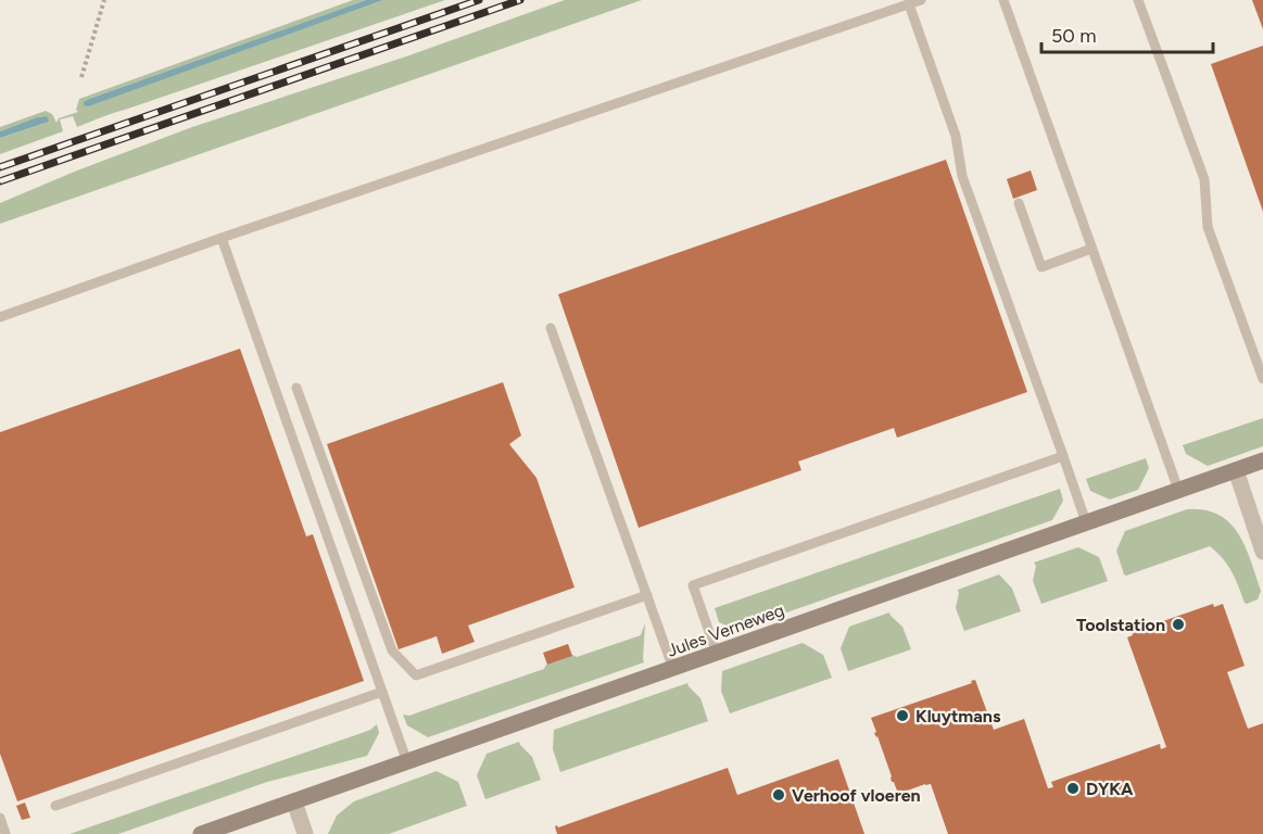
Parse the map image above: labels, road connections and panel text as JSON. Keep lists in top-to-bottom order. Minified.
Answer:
{"streets":{"street":["Jules Verneweg"]},"places":["Toolstation","Kluytmans","DYKA","Verhoof vloeren"],"scale_bar":"50 m"}
